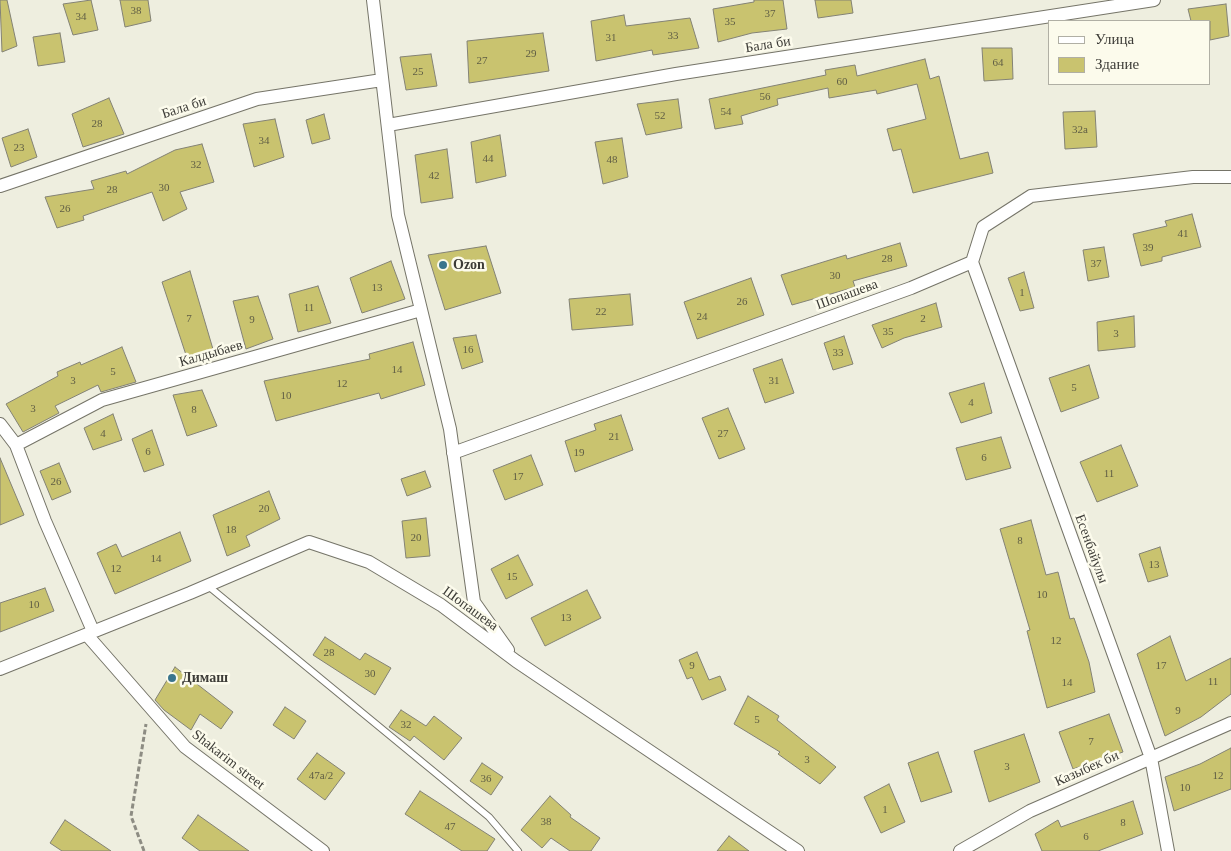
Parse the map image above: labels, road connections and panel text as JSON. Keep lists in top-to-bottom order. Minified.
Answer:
{"streets":{"street":["Бала би","Шопашева","Калдыбаев","Есенбайулы","Shakarim street","Казыбек би"]},"crossings":[["Шопашева","Есенбайулы"],["Шопашева","Shakarim street"],["Калдыбаев","Shakarim street"],["Есенбайулы","Казыбек би"]],"places":["Ozon","Димаш"],"house_numbers":["38","37","34","35","33","31","29","27","64","25","60","56","54","52","28","32а","34","23","44","48","32","42","30","28","26","41","39","28","37","30","13","1","26","11","22","24","7","2","9","35","3","16","33","14","5","3","31","12","5","10","4","3","8","4","27","21","6","19","6","11","17","26","20","18","20","8","14","13","12","15","10","10","13","12","28","9","17","30","11","14","9","5","32","7","3","3","47а/2","12","36","10","1","38","8","47","6"],"legend":["Улица","Здание"]}
